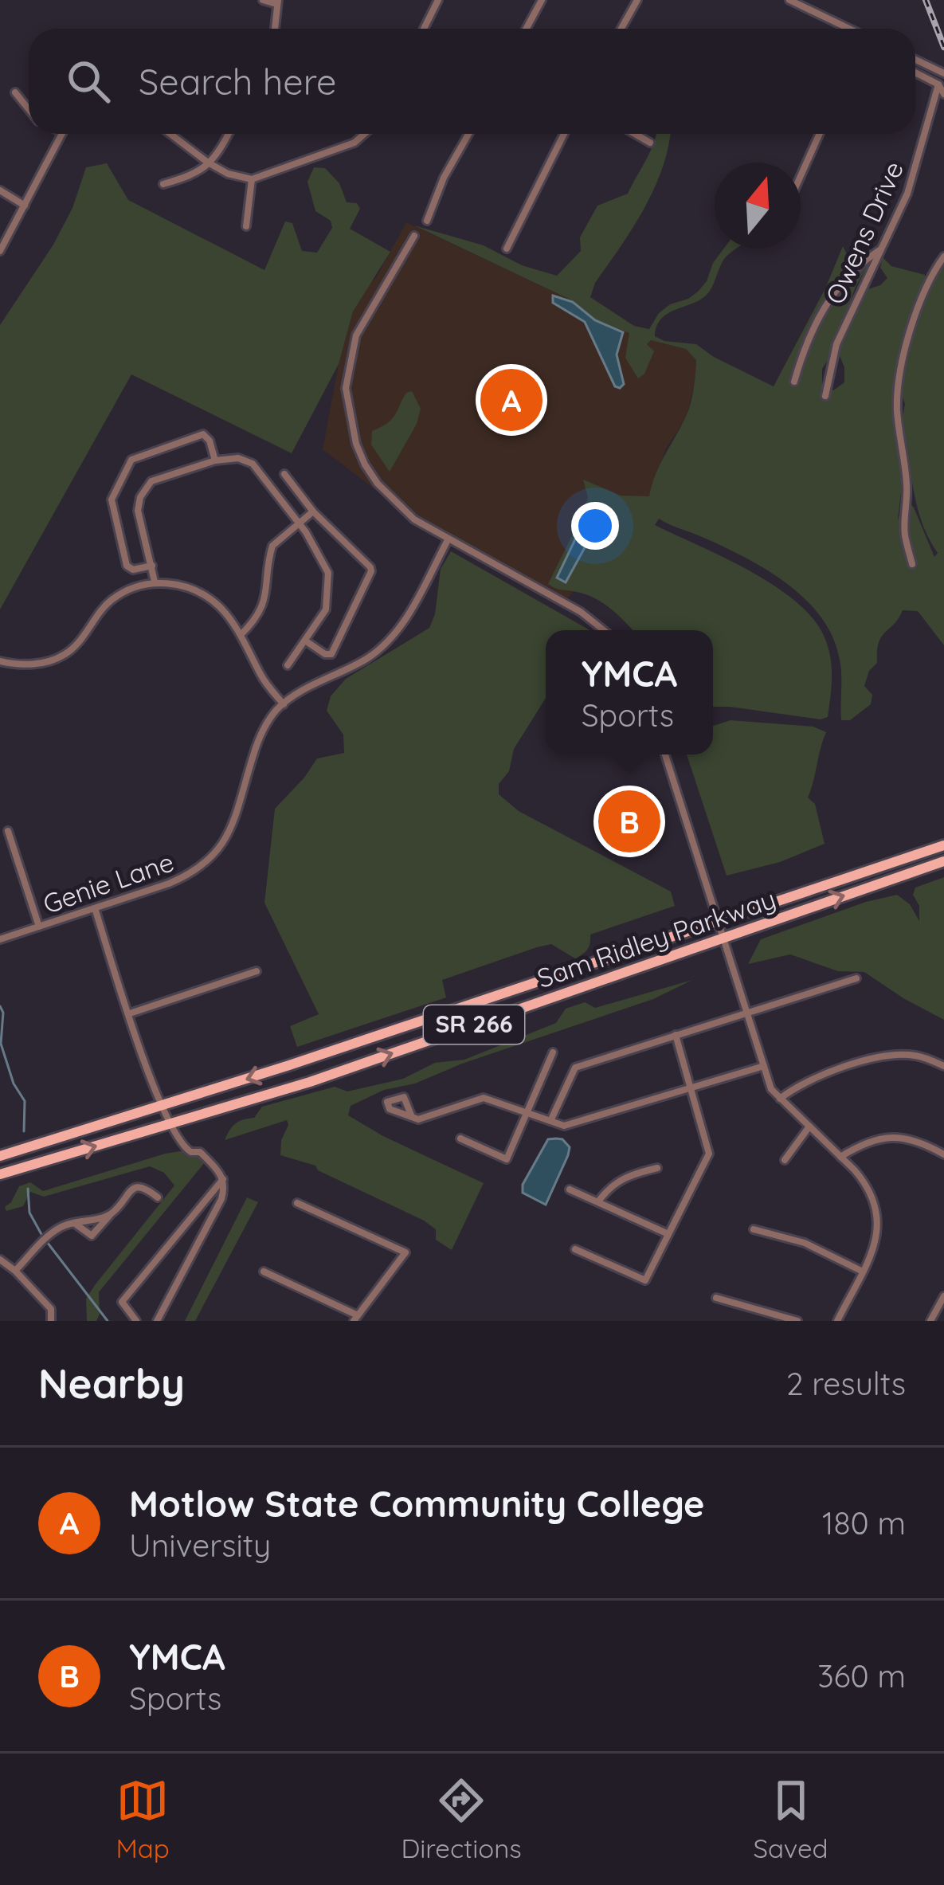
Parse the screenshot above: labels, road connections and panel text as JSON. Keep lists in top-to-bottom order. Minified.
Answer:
{"streets":{"main road":["Sam Ridley Parkway","SR 266"],"street":["Owens Drive","Genie Lane"]},"north":"top","page":{"search":"Search here","pins":["A","B"],"popup":["YMCA","Sports"],"heading":["Nearby","2 results"],"list":[{"mark":"A","name":"Motlow State Community College","note":"University","value":"180 m"},{"mark":"B","name":"YMCA","note":"Sports","value":"360 m"}],"nav":["Map","Directions","Saved"]}}
